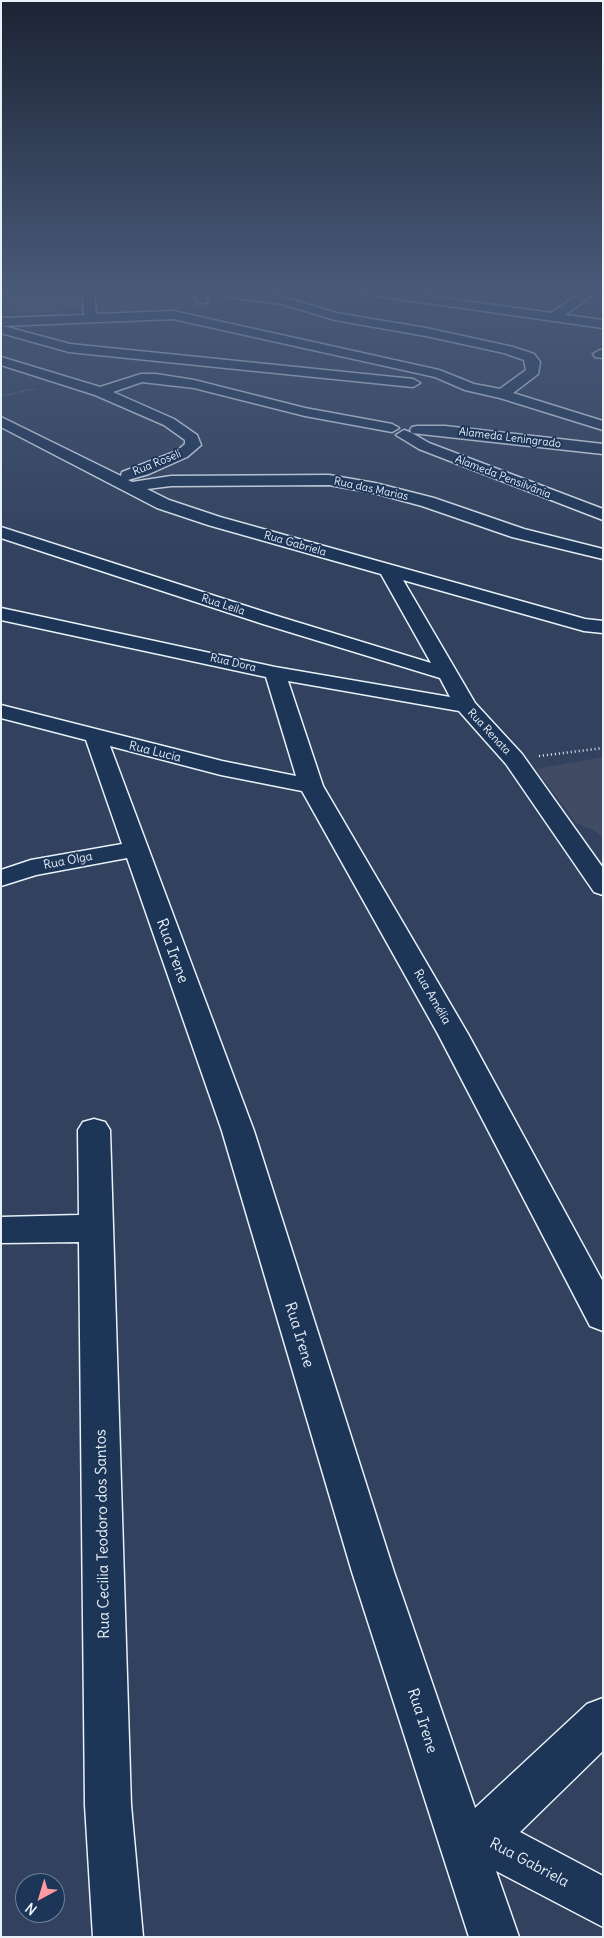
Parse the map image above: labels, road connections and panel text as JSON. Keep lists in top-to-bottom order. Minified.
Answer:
{"streets":{"street":["Alameda Leningrado","Rua Roseli","Alameda Pensilvânia","Rua das Marias","Rua Gabriela","Rua Leila","Rua Dora","Rua Renata","Rua Lucia","Rua Olga","Rua Irene","Rua Amélia","Rua Cecilia Teodoro dos Santos"]},"crossings":[["Alameda Leningrado","Alameda Pensilvânia"],["Rua Roseli","Alameda Pensilvânia"],["Rua Roseli","Rua das Marias"],["Rua Roseli","Rua Gabriela"],["Rua das Marias","Rua Gabriela"],["Rua Gabriela","Rua Renata"],["Rua Gabriela","Rua Irene"],["Rua Leila","Rua Renata"],["Rua Dora","Rua Renata"],["Rua Dora","Rua Amélia"],["Rua Lucia","Rua Irene"],["Rua Lucia","Rua Amélia"],["Rua Olga","Rua Irene"]],"north":"bottom left"}
